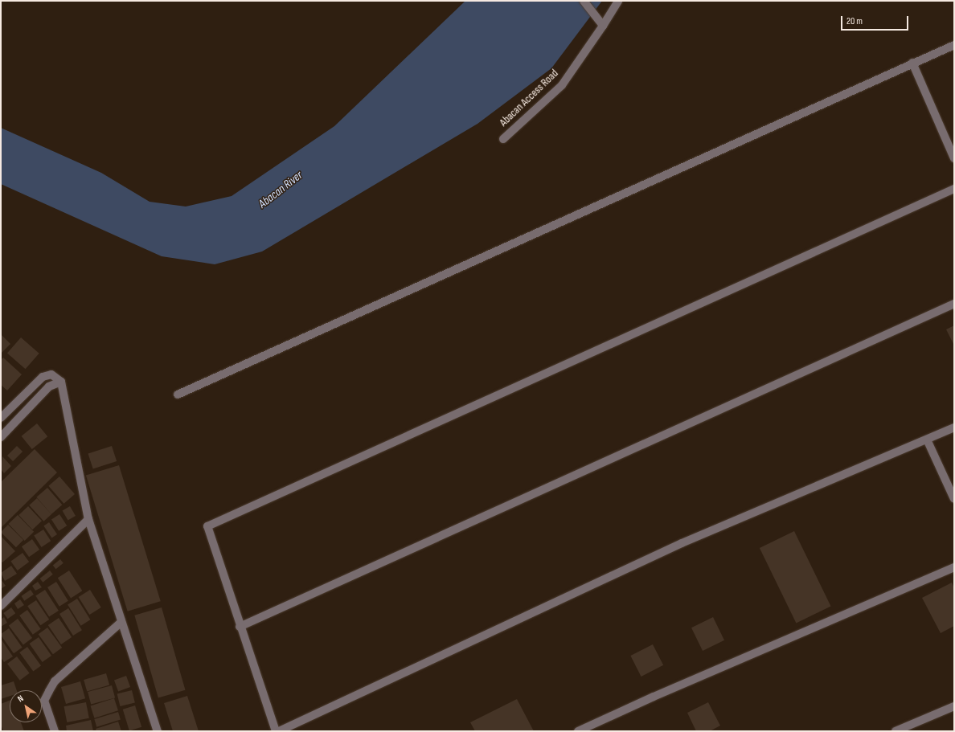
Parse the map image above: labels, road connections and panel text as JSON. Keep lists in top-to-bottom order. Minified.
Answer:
{"streets":{"street":["Abacan Access Road"]},"water":["Abacan River"],"scale_bar":"20 m","north":"top left"}
